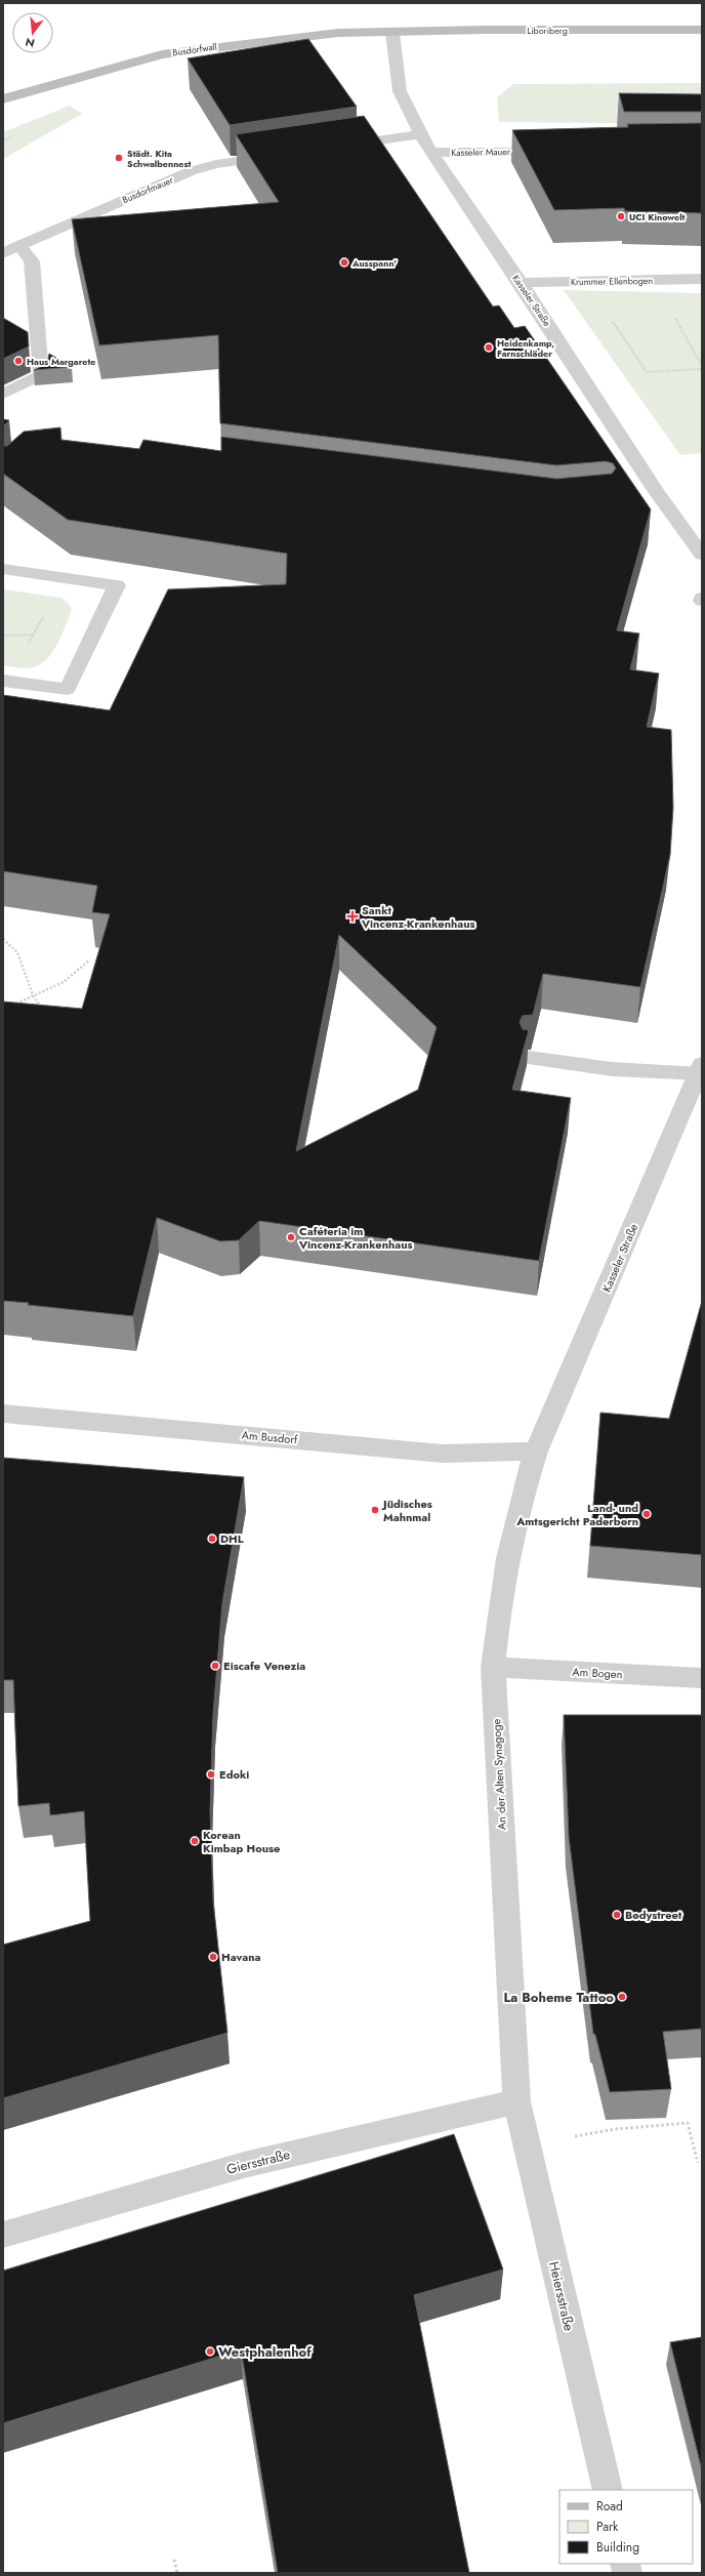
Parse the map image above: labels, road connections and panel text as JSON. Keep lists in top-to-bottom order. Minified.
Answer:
{"streets":{"main road":["Liboriberg","Busdorfwall"],"street":["Kasseler Mauer","Busdorfmauer","Krummer Ellenbogen","Kasseler Straße","Am Busdorf","Am Bogen","An der Alten Synagoge","Giersstraße","Heiersstraße"]},"crossings":[["Liboriberg","Busdorfwall"],["Liboriberg","Kasseler Straße"],["Busdorfwall","Kasseler Straße"],["Kasseler Mauer","Kasseler Straße"],["Krummer Ellenbogen","Kasseler Straße"],["Kasseler Straße","Am Busdorf"],["Kasseler Straße","An der Alten Synagoge"],["Am Busdorf","An der Alten Synagoge"],["Am Bogen","An der Alten Synagoge"],["An der Alten Synagoge","Giersstraße"],["An der Alten Synagoge","Heiersstraße"],["Giersstraße","Heiersstraße"]],"places":{"other":["Städt. Kita Schwalbennest","UCI Kinowelt","Ausspann'","Heidenkamp, Farnschläder","Haus Margarete","Caféteria im Vincenz-Krankenhaus","Jüdisches Mahnmal","Land- und Amtsgericht Paderborn","DHL","Eiscafe Venezia","Edoki","Korean Kimbap House","Bodystreet","Havana","La Boheme Tattoo","Westphalenhof"],"health":["Sankt Vincenz-Krankenhaus"]},"legend":["Road","Park","Building"],"north":"bottom"}
